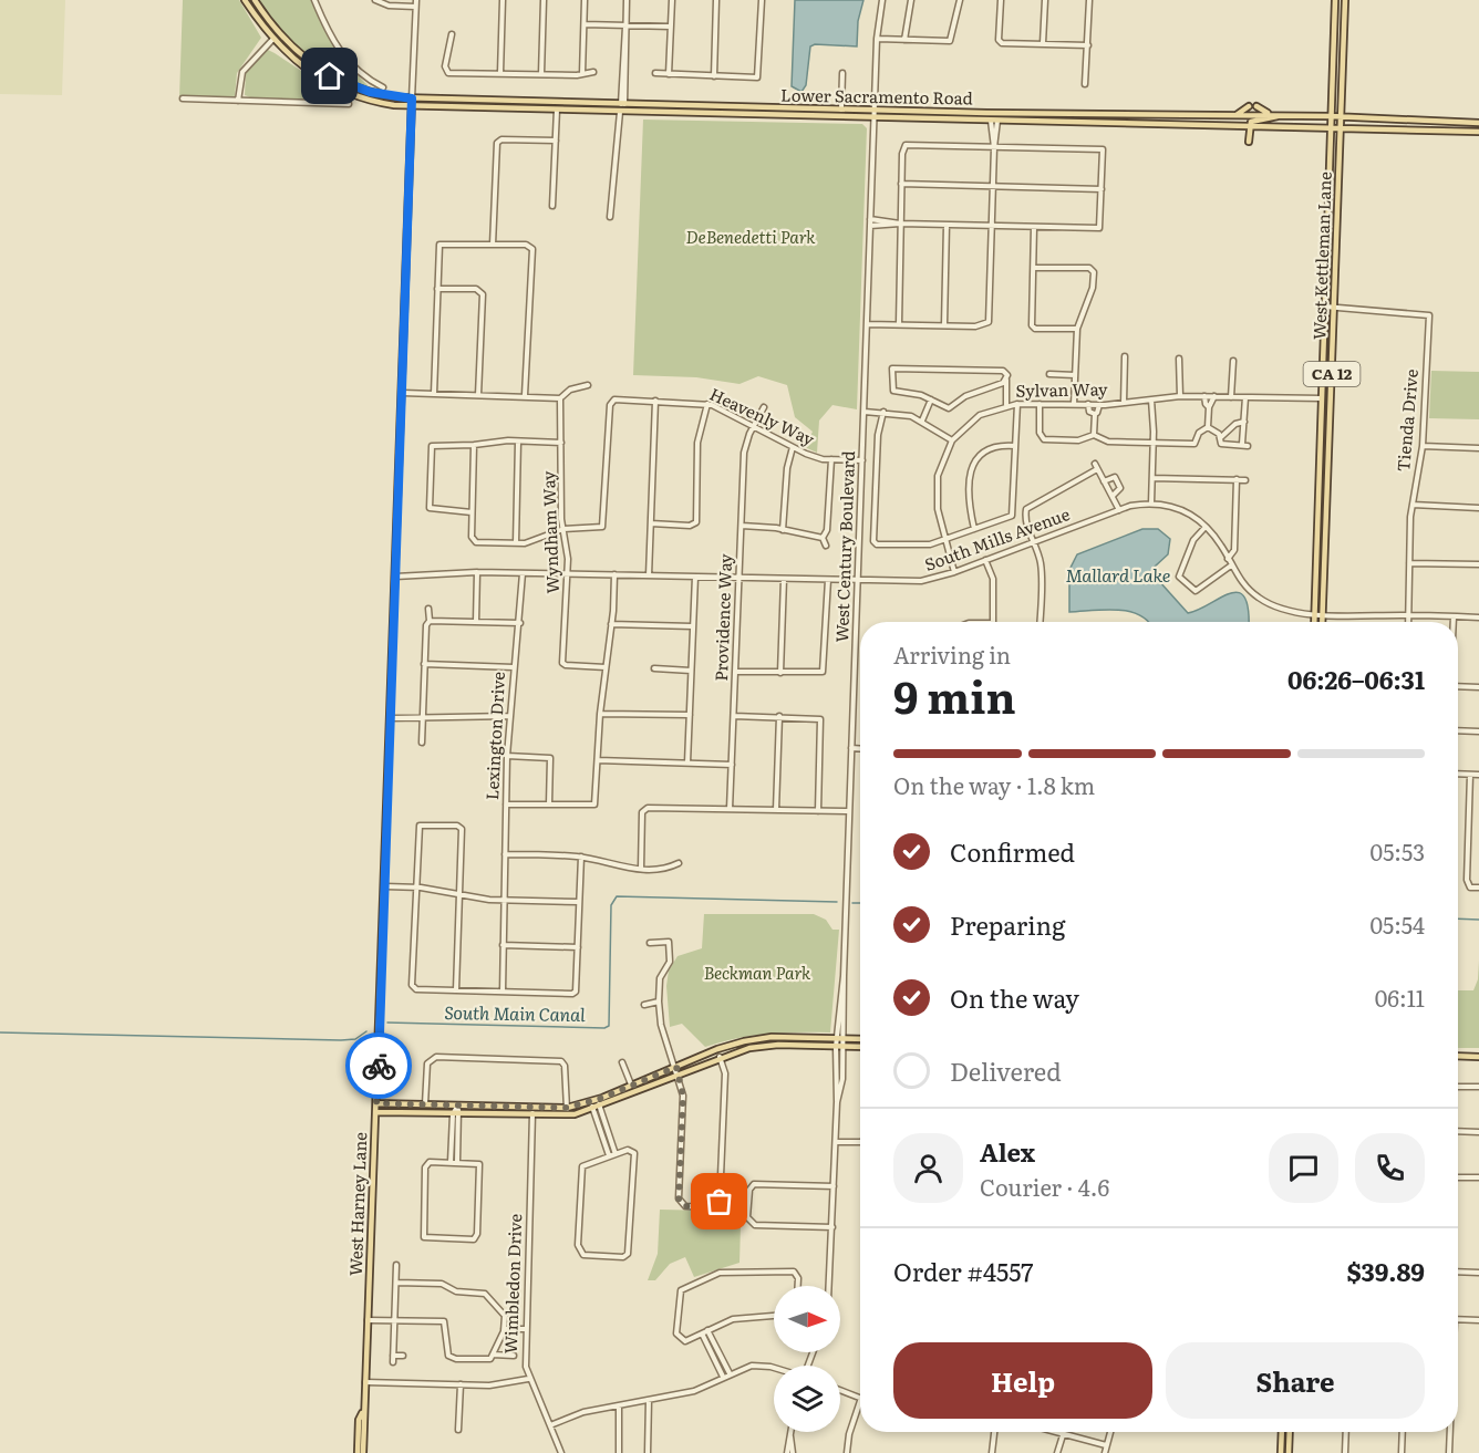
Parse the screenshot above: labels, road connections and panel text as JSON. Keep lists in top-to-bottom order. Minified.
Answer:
{"streets":{"main road":["Lower Sacramento Road","West Kettleman Lane","CA 12","West Harney Lane"],"street":["Sylvan Way","Heavenly Way","Tienda Drive","Wyndham Way","South Mills Avenue","West Century Boulevard","Providence Way","Lexington Drive","Wimbledon Drive"]},"crossings":[["Lower Sacramento Road","West Kettleman Lane"],["Lower Sacramento Road","West Century Boulevard"],["Lower Sacramento Road","West Harney Lane"],["West Kettleman Lane","Sylvan Way"],["West Kettleman Lane","Tienda Drive"],["West Kettleman Lane","South Mills Avenue"],["Sylvan Way","South Mills Avenue"],["Heavenly Way","Wyndham Way"],["Heavenly Way","West Century Boulevard"],["Heavenly Way","Providence Way"],["Tienda Drive","South Mills Avenue"],["Wyndham Way","South Mills Avenue"],["South Mills Avenue","West Century Boulevard"],["South Mills Avenue","Providence Way"],["South Mills Avenue","Lexington Drive"],["South Mills Avenue","West Harney Lane"]],"water":["Mallard Lake","South Main Canal"],"parks":["DeBenedetti Park","Beckman Park"],"north":"right","page":{"heading":["9 min","Arriving in","06:26–06:31"],"panel":["Alex","Courier · 4.6","Order #4557","$39.89"],"bar":"On the way · 1.8 km","list":[["Confirmed","05:53"],["Preparing","05:54"],["On the way","06:11"],"Delivered"],"buttons":["Help","Share"]}}
